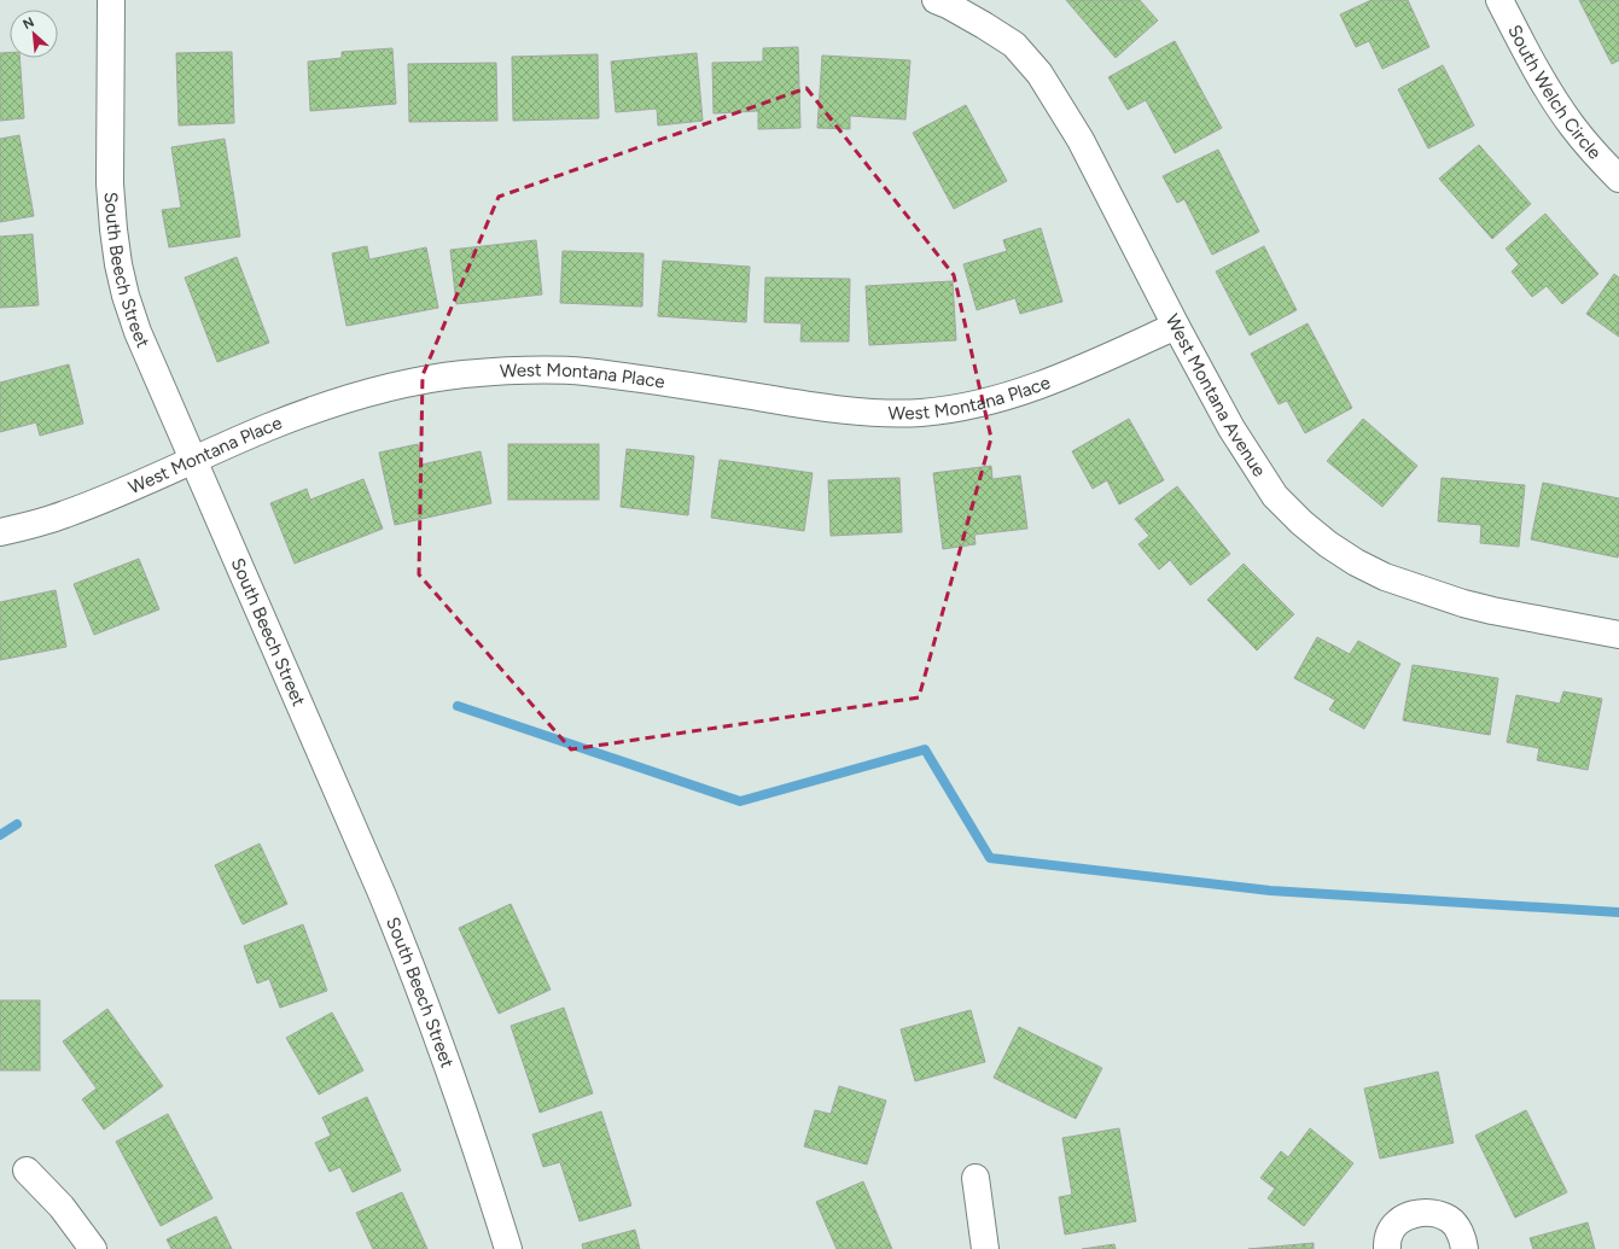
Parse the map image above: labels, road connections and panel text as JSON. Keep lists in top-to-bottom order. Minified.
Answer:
{"streets":{"street":["South Welch Circle","South Beech Street","West Montana Place","West Montana Avenue"]},"crossings":[["South Beech Street","West Montana Place"],["West Montana Place","West Montana Avenue"]],"north":"top left"}
